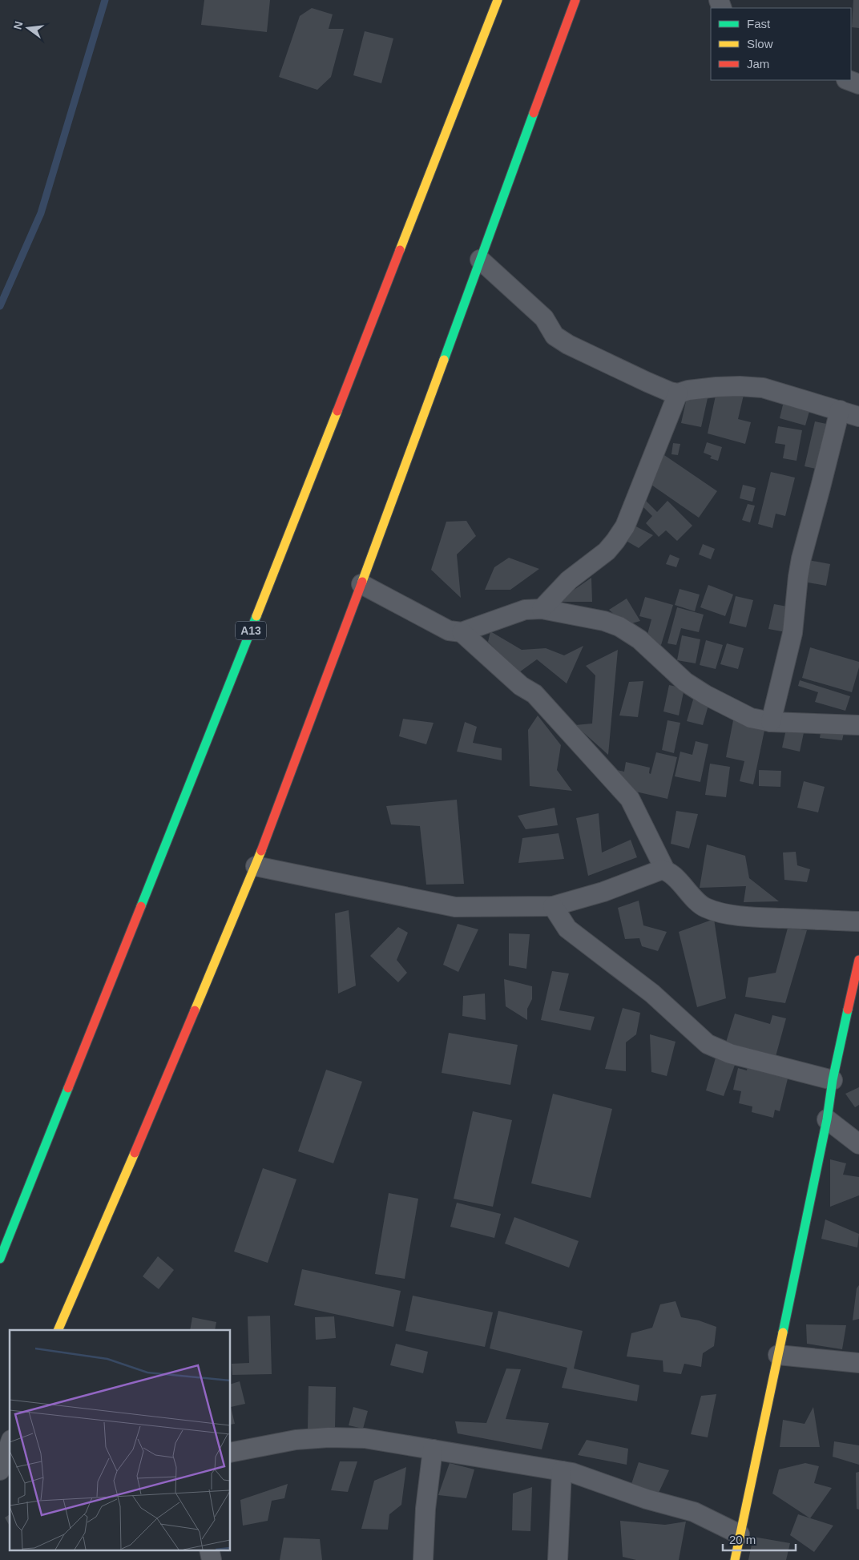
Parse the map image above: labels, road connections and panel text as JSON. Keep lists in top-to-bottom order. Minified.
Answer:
{"streets":{"main road":["A13"]},"legend":["Fast","Slow","Jam"],"scale_bar":"20 m","north":"left"}
